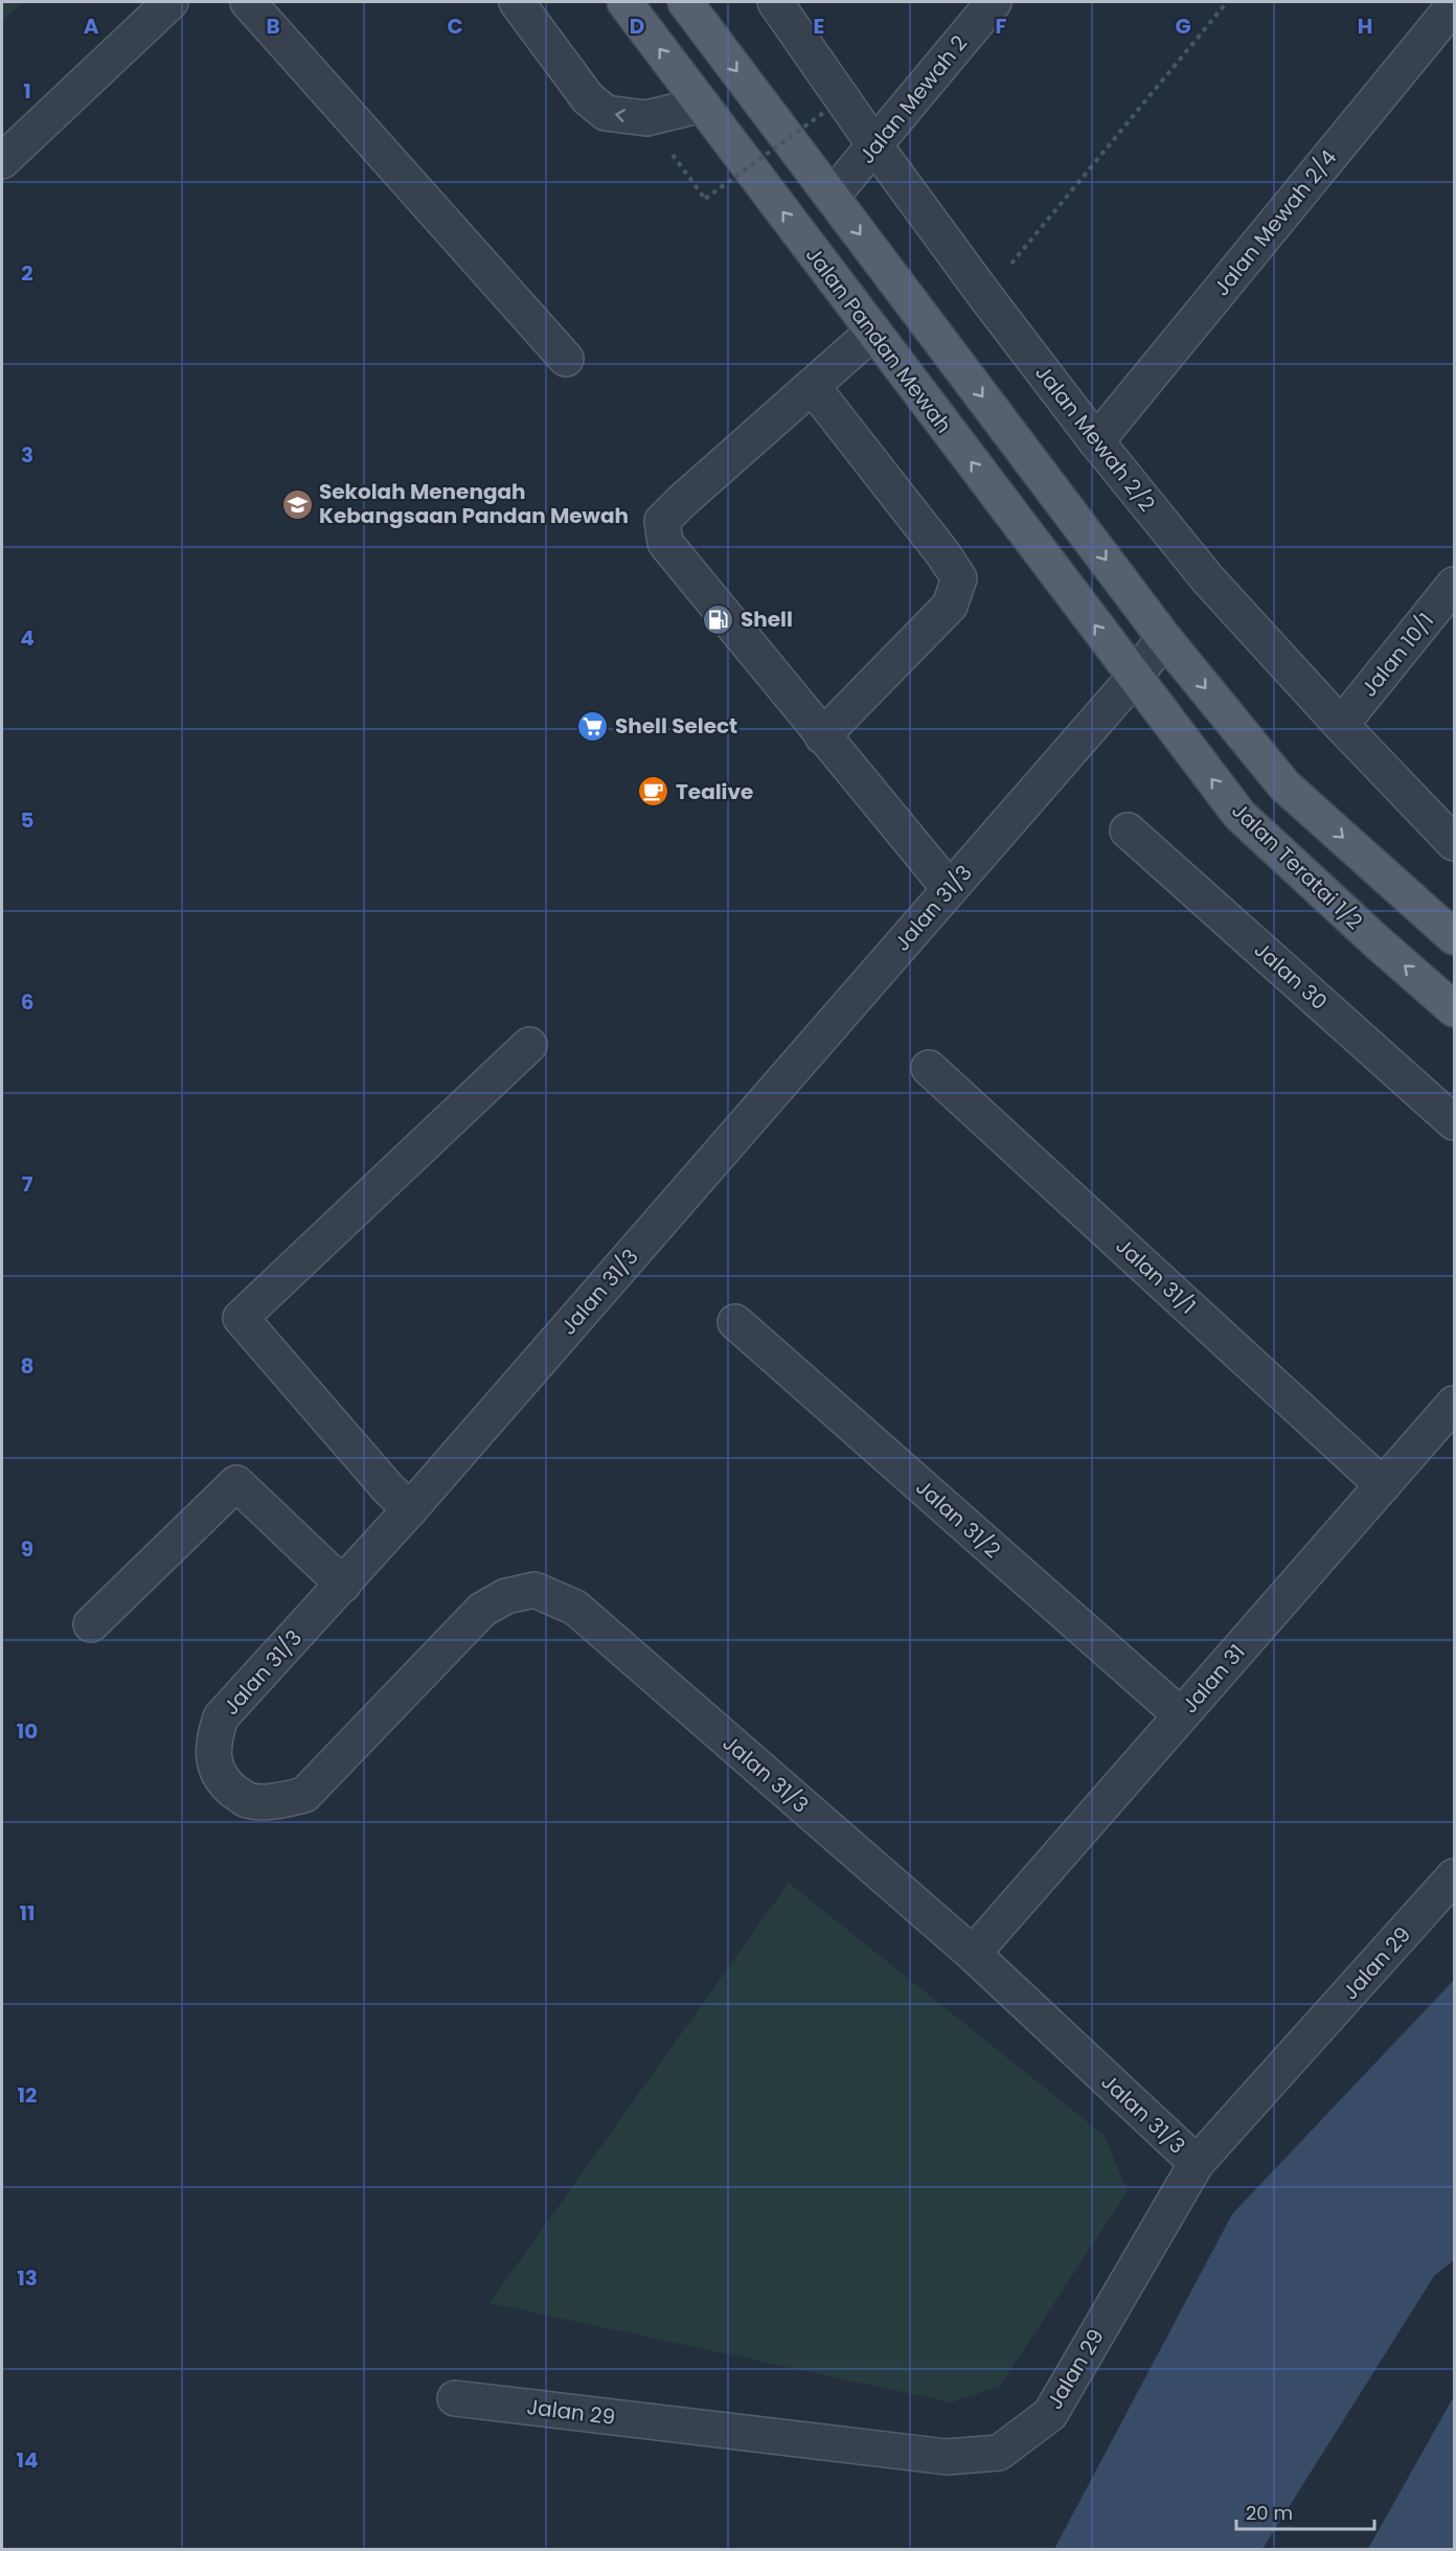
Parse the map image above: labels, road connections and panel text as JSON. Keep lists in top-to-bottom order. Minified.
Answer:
{"streets":{"main road":["Jalan Pandan Mewah","Jalan Teratai 1/2"],"street":["Jalan Mewah 2","Jalan Mewah 2/4","Jalan Mewah 2/2","Jalan 10/1","Jalan 31/3","Jalan 30","Jalan 31/1","Jalan 31/2","Jalan 31","Jalan 29"]},"crossings":[["Jalan Mewah 2","Jalan Mewah 2/2"],["Jalan Mewah 2/4","Jalan Mewah 2/2"],["Jalan Pandan Mewah","Jalan Teratai 1/2"],["Jalan Pandan Mewah","Jalan 31/3"],["Jalan Mewah 2/2","Jalan 10/1"],["Jalan Teratai 1/2","Jalan 31/3"],["Jalan 31/3","Jalan 31"],["Jalan 31/3","Jalan 29"],["Jalan 31/1","Jalan 31"],["Jalan 31/2","Jalan 31"]],"places":{"school or university":["Sekolah Menengah Kebangsaan Pandan Mewah"],"fuel station":["Shell"],"supermarket":["Shell Select"],"cafe":["Tealive"]},"scale_bar":"20 m","grid":{"columns":["A","B","C","D","E","F","G","H"],"rows":["1","2","3","4","5","6","7","8","9","10","11","12","13","14"]}}
